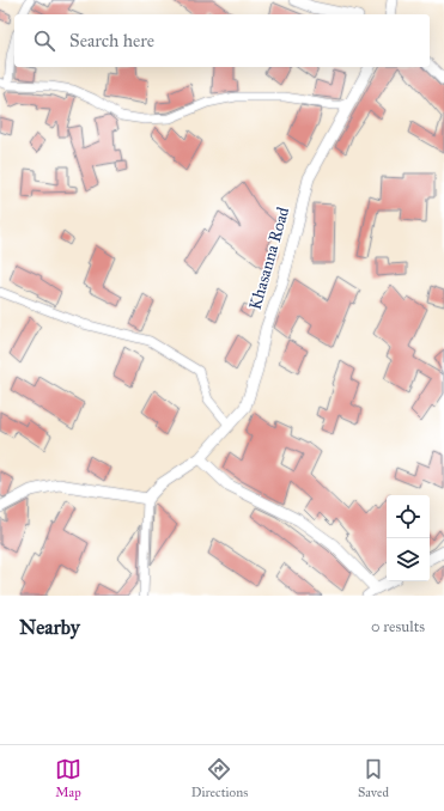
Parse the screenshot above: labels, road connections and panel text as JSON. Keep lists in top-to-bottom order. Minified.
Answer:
{"streets":{"street":["Khasanna Road"]},"page":{"search":"Search here","heading":["Nearby","0 results"],"nav":["Map","Directions","Saved"]}}
